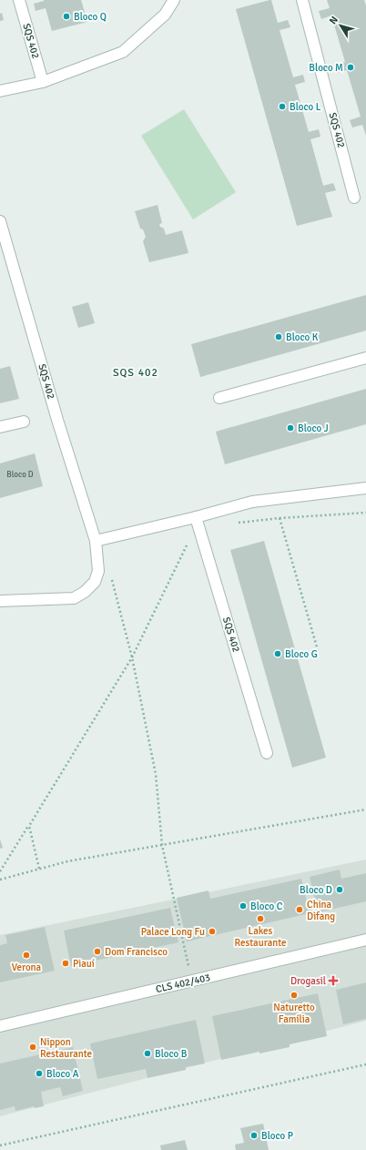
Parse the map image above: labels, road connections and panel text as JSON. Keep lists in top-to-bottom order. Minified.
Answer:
{"streets":{"street":["SQS 402","CLS 402/403"]},"districts":["SQS 402"],"places":{"other":["Bloco Q","Bloco M","Bloco L","Bloco K","Bloco J","Bloco G","Bloco D","Bloco C","China Dìfang","Lakes Restaurante","Palace Long Fu","Dom Francisco","Verona","Piauí","Naturetto Família","Nippon Restaurante","Bloco B","Bloco A","Bloco P"],"health":["Drogasil"]},"house_numbers":["Bloco D"],"north":"top left"}
